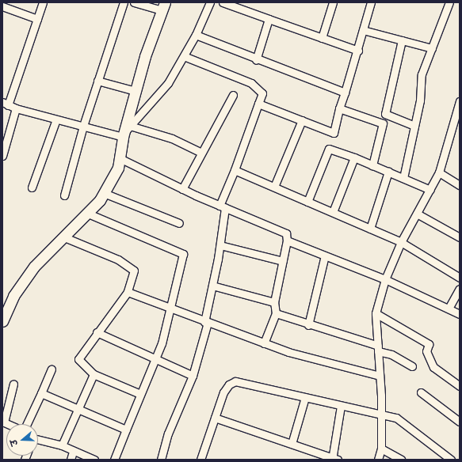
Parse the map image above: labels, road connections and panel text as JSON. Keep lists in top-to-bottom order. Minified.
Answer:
{"north":"left"}
